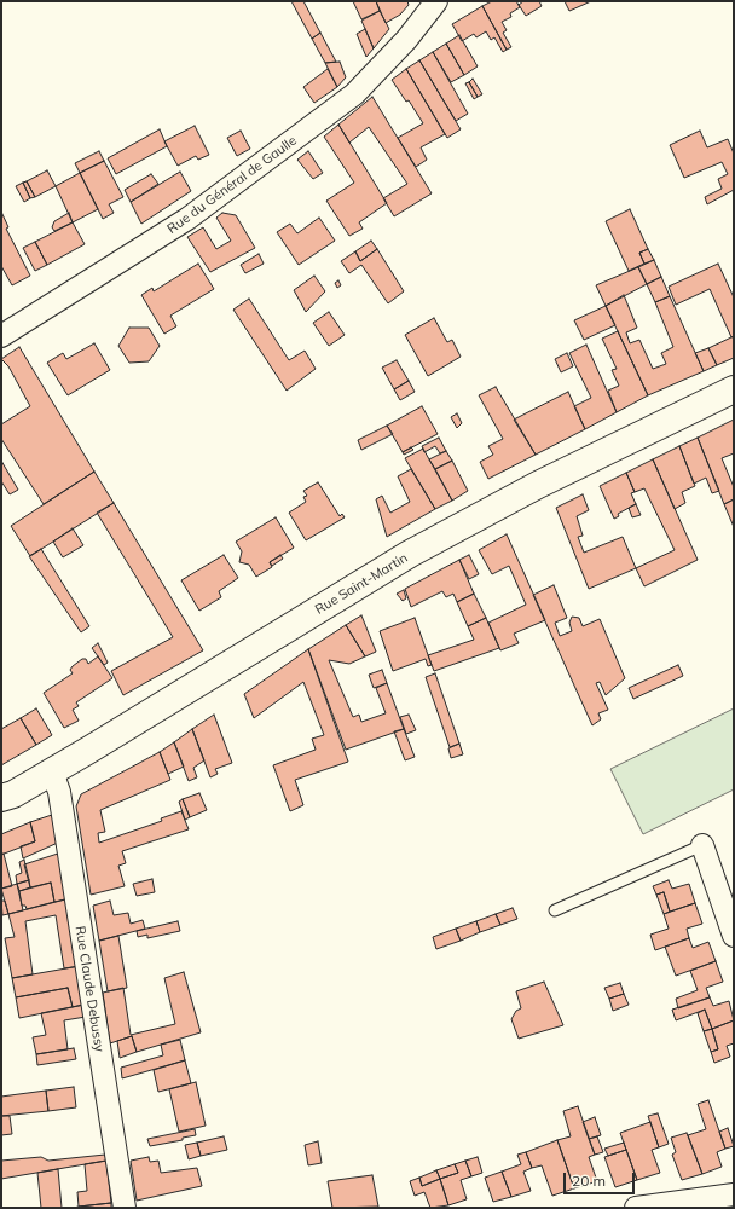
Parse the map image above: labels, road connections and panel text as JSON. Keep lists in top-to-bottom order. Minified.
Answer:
{"streets":{"main road":["Rue Saint-Martin"],"street":["Rue du Général de Gaulle","Rue Claude Debussy"]},"crossings":[["Rue Saint-Martin","Rue Claude Debussy"]],"scale_bar":"20 m"}
